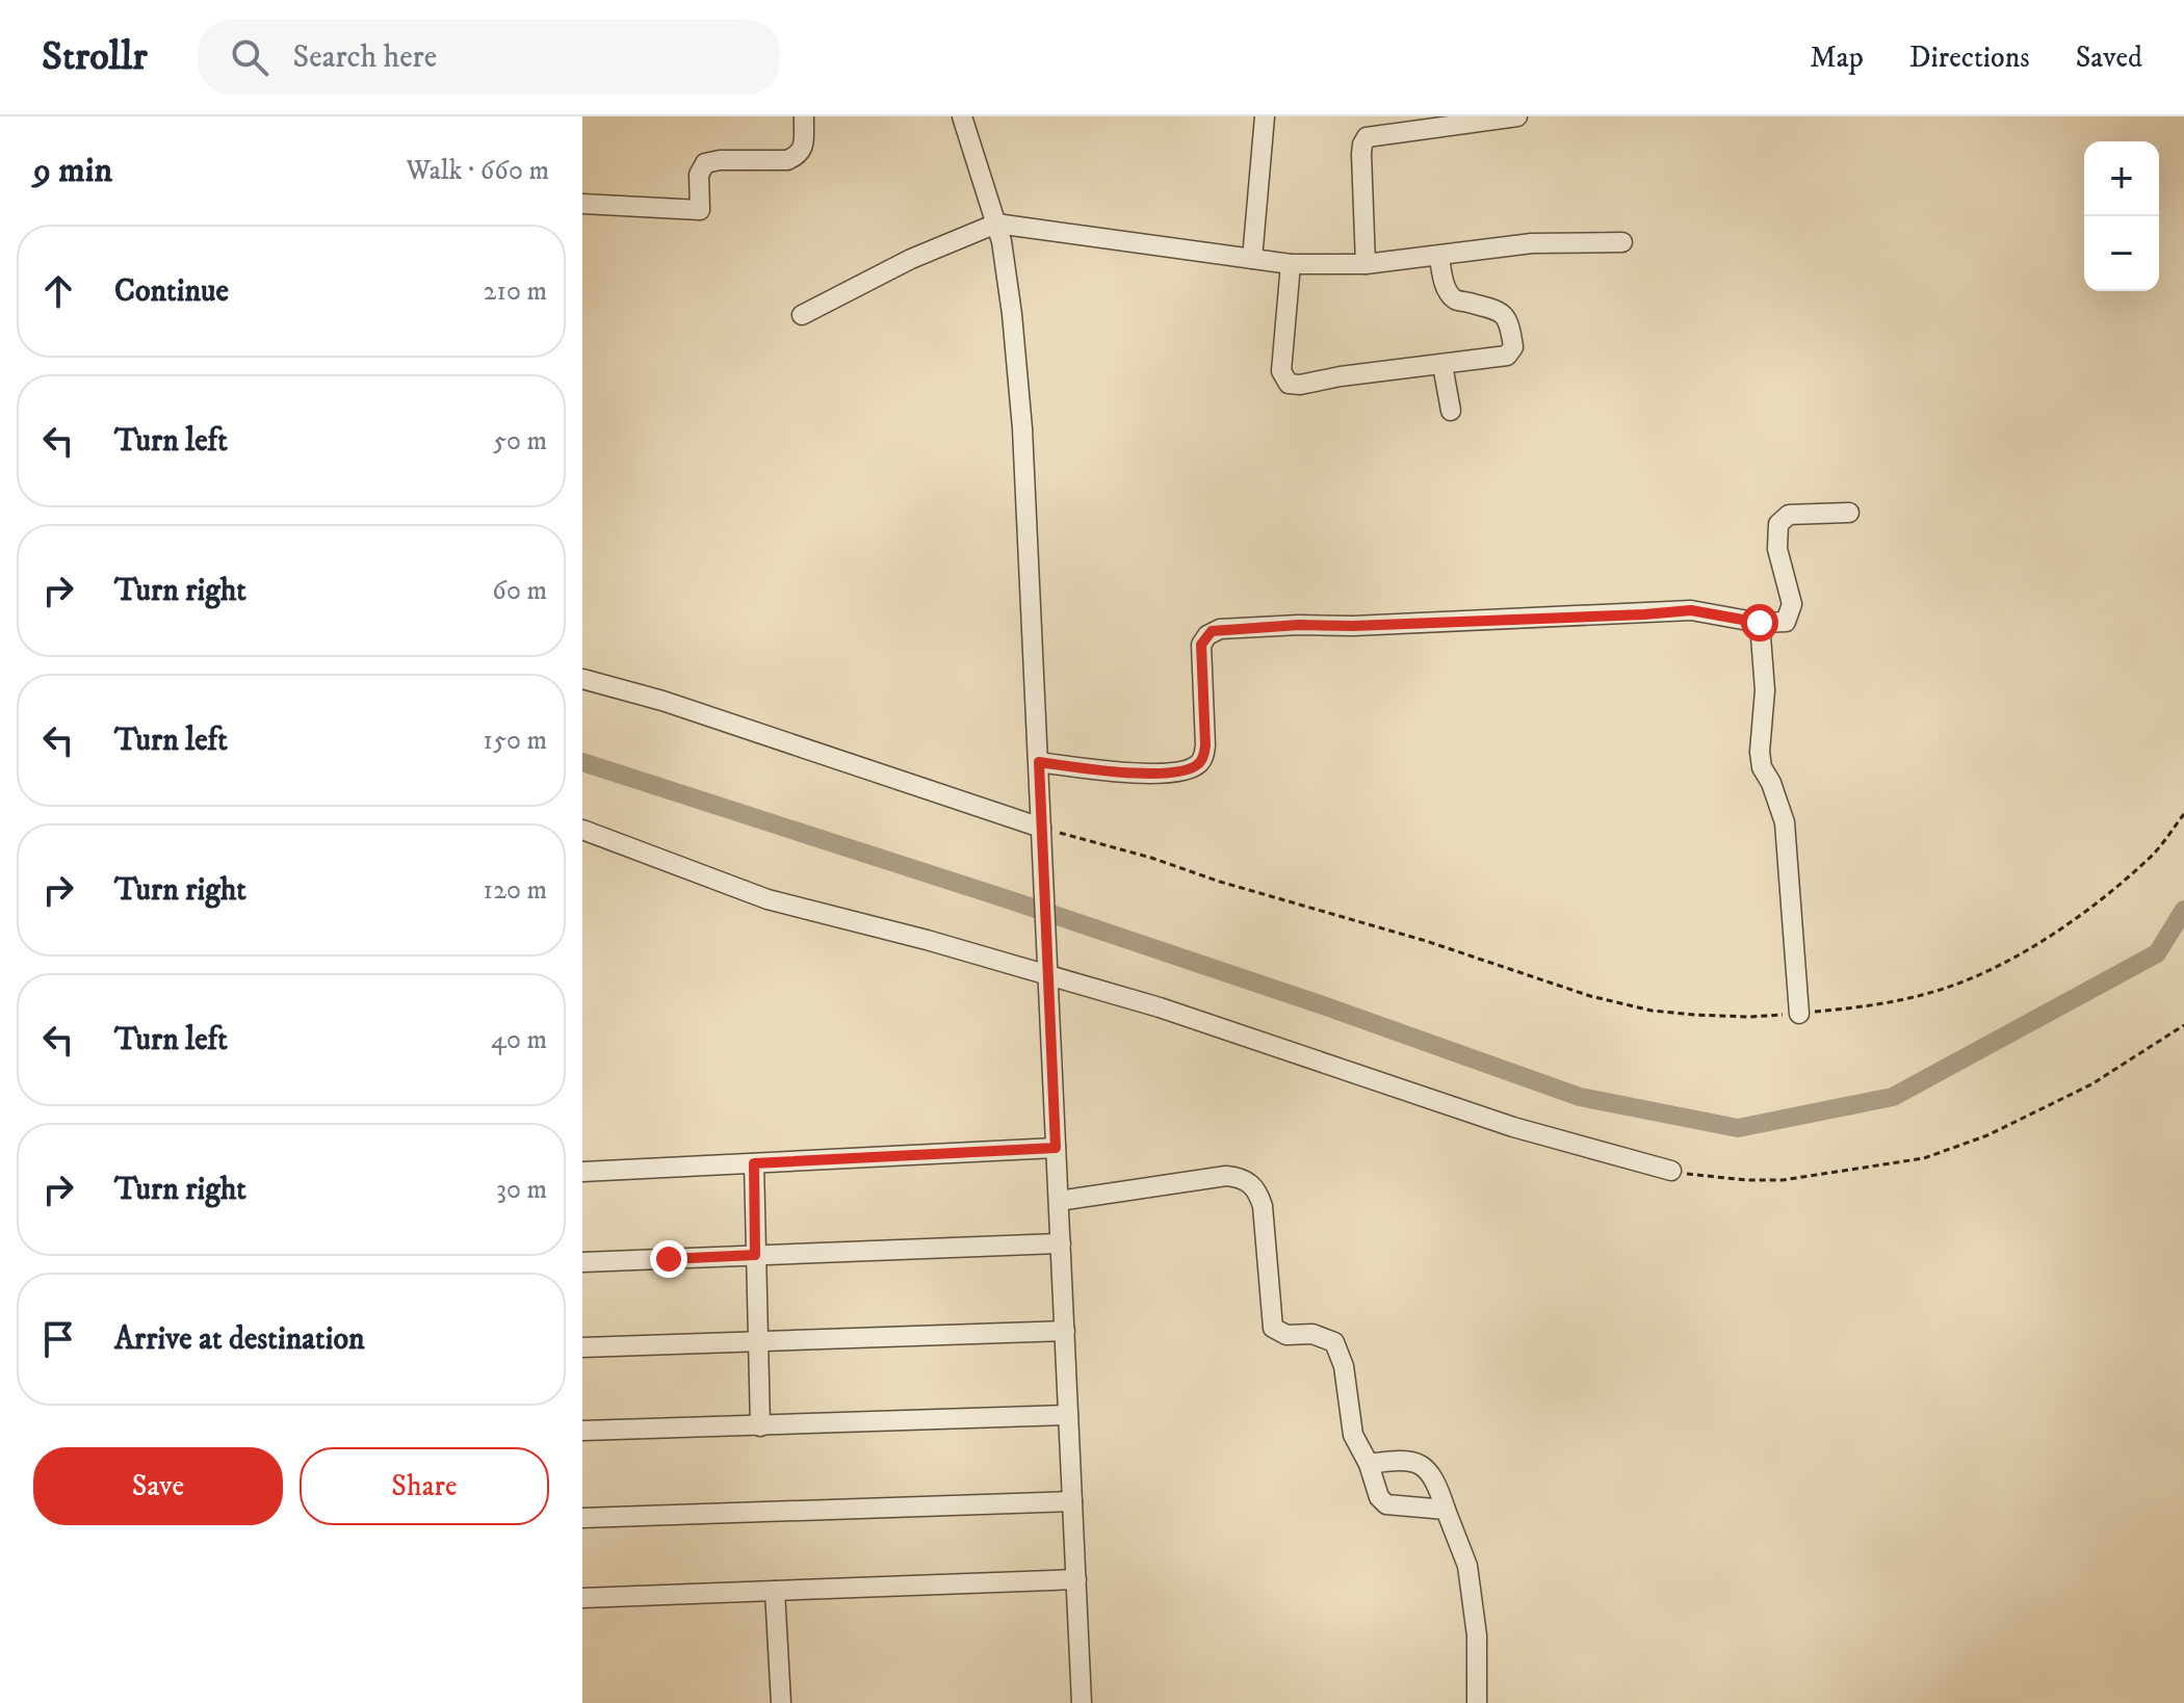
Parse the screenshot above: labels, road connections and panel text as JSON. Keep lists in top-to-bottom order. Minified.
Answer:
{"page":{"header":"Strollr","search":"Search here","nav":["Map","Directions","Saved"],"heading":["9 min","Walk · 660 m"],"map_buttons":["+","−"],"list":[["Continue","210 m"],["Turn left","50 m"],["Turn right","60 m"],["Turn left","150 m"],["Turn right","120 m"],["Turn left","40 m"],["Turn right","30 m"],"Arrive at destination"],"buttons":["Save","Share"]}}
